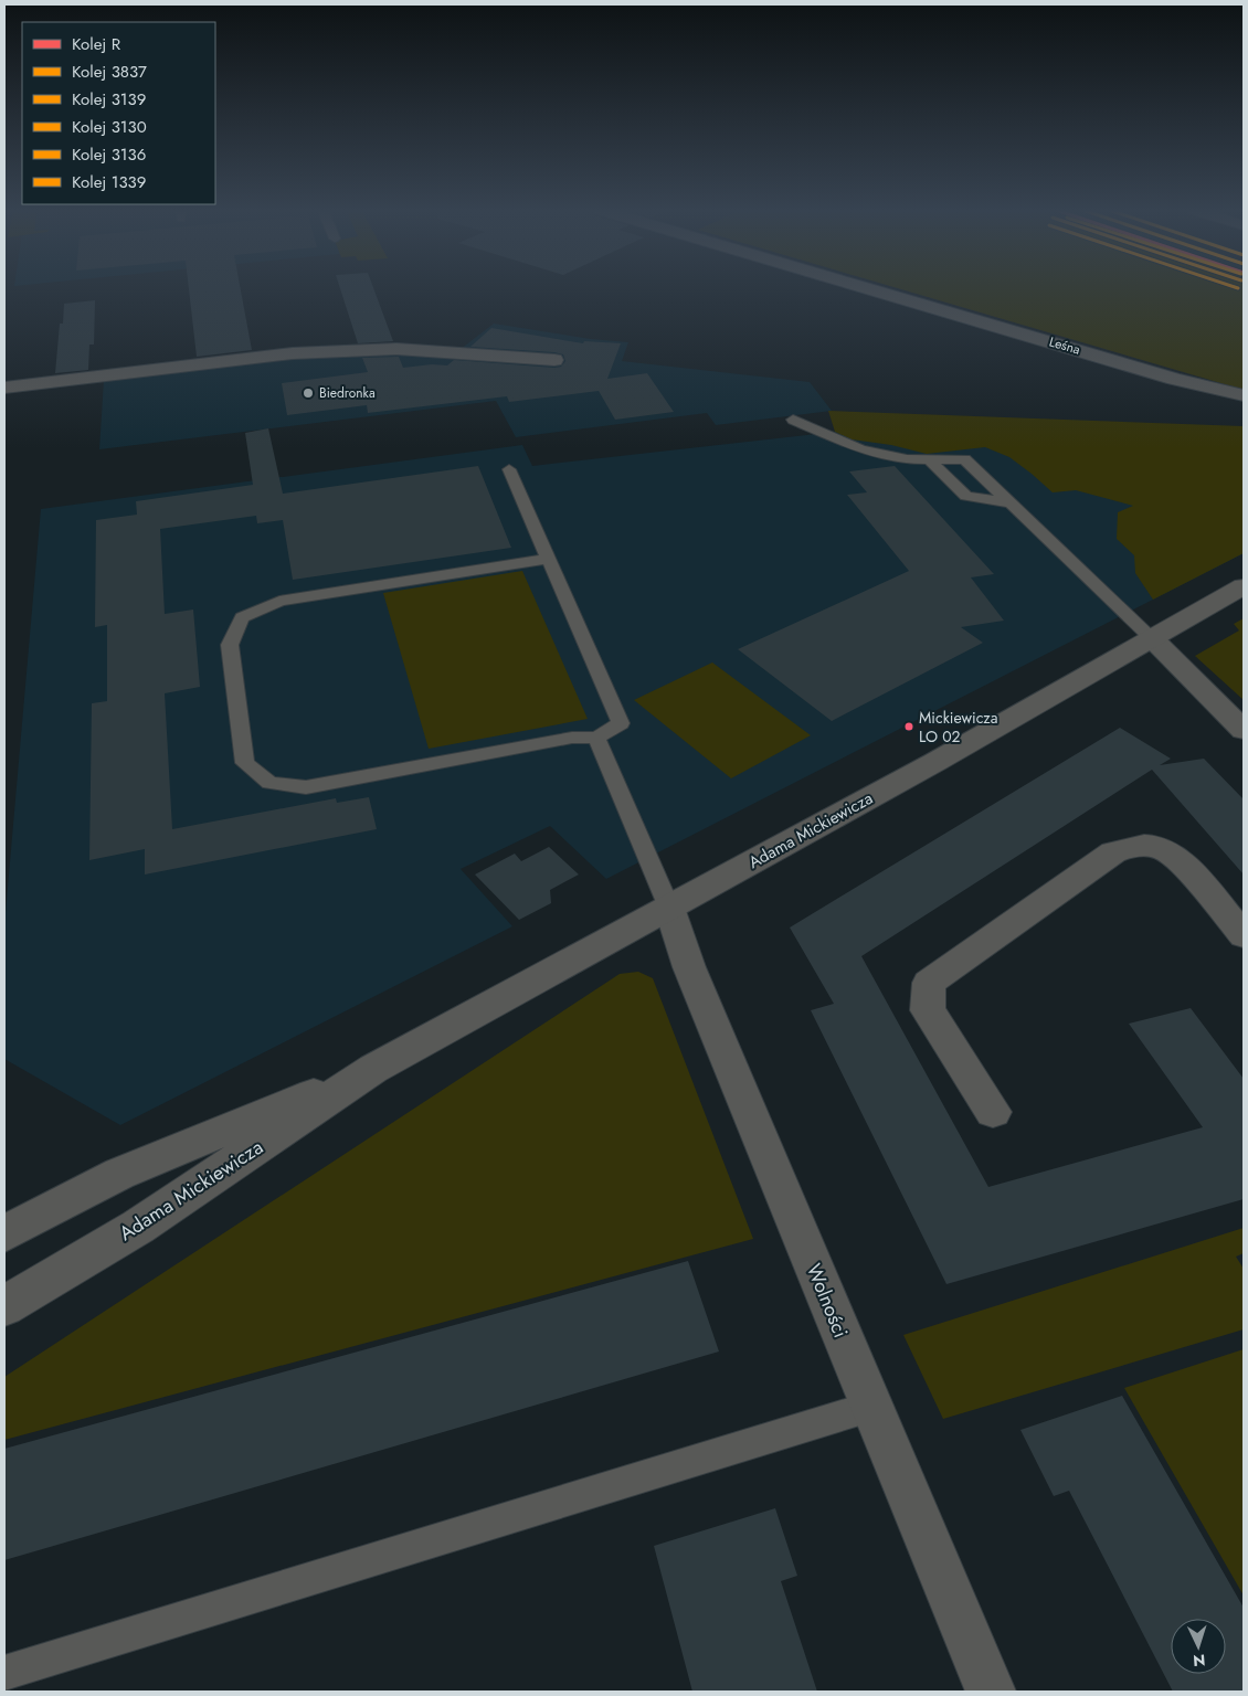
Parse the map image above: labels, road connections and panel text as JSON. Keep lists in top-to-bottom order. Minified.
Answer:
{"streets":{"street":["Leśna","Adama Mickiewicza","Wolności"]},"crossings":[["Adama Mickiewicza","Wolności"]],"places":["Biedronka","Mickiewicza LO 02"],"legend":["Kolej R","Kolej 3837","Kolej 3139","Kolej 3130","Kolej 3136","Kolej 1339"],"north":"bottom"}
